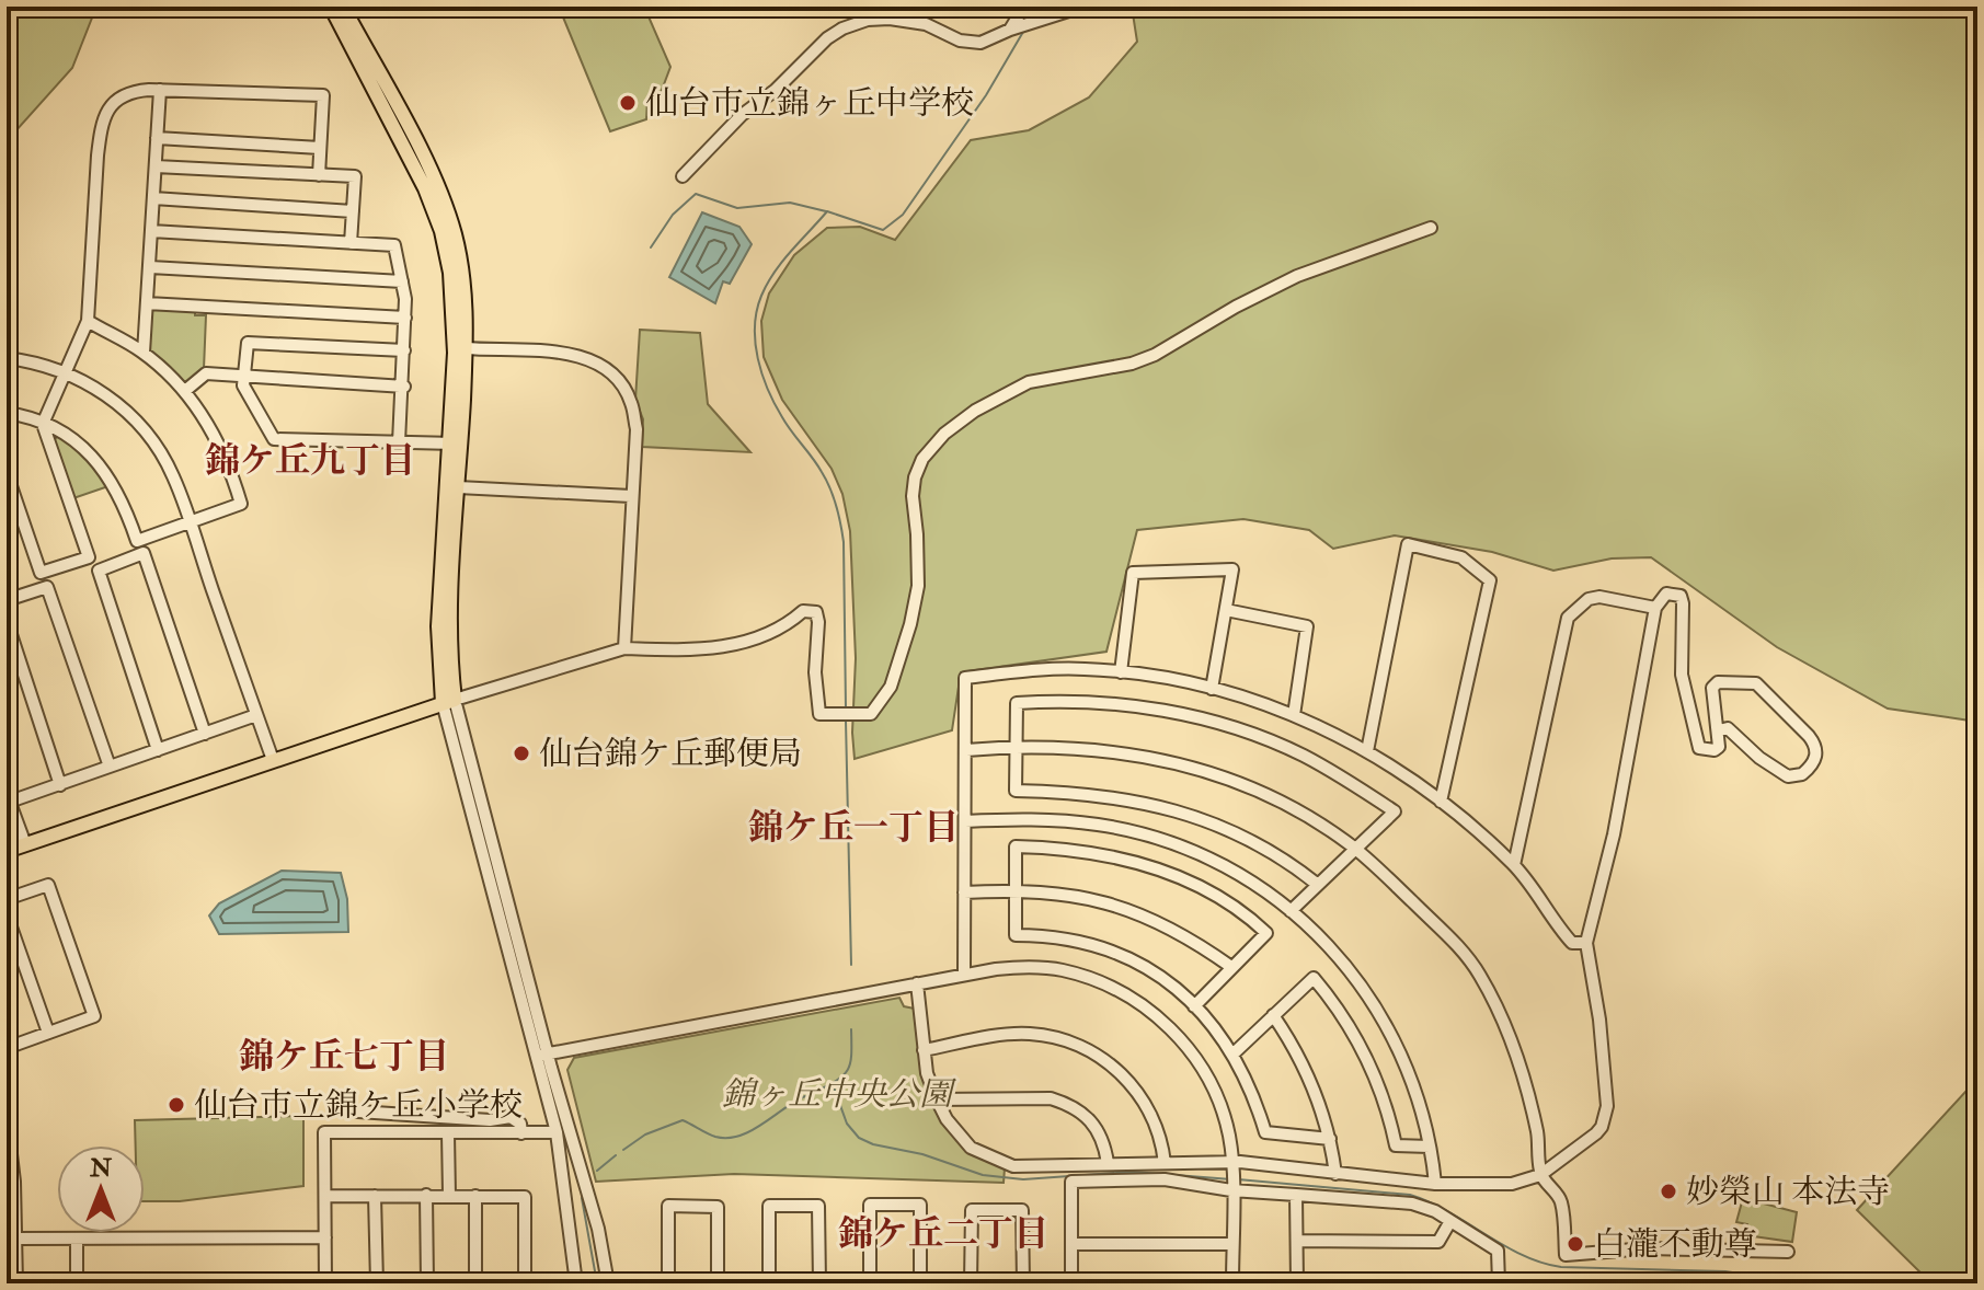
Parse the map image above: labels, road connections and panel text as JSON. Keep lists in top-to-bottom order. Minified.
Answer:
{"districts":["錦ケ丘九丁目","錦ケ丘一丁目","錦ケ丘七丁目","錦ケ丘二丁目"],"parks":["錦ヶ丘中央公園"],"places":["仙台市立錦ヶ丘中学校","仙台錦ケ丘郵便局","仙台市立錦ケ丘小学校","妙榮山 本法寺","白瀧不動尊"],"north":"top"}
